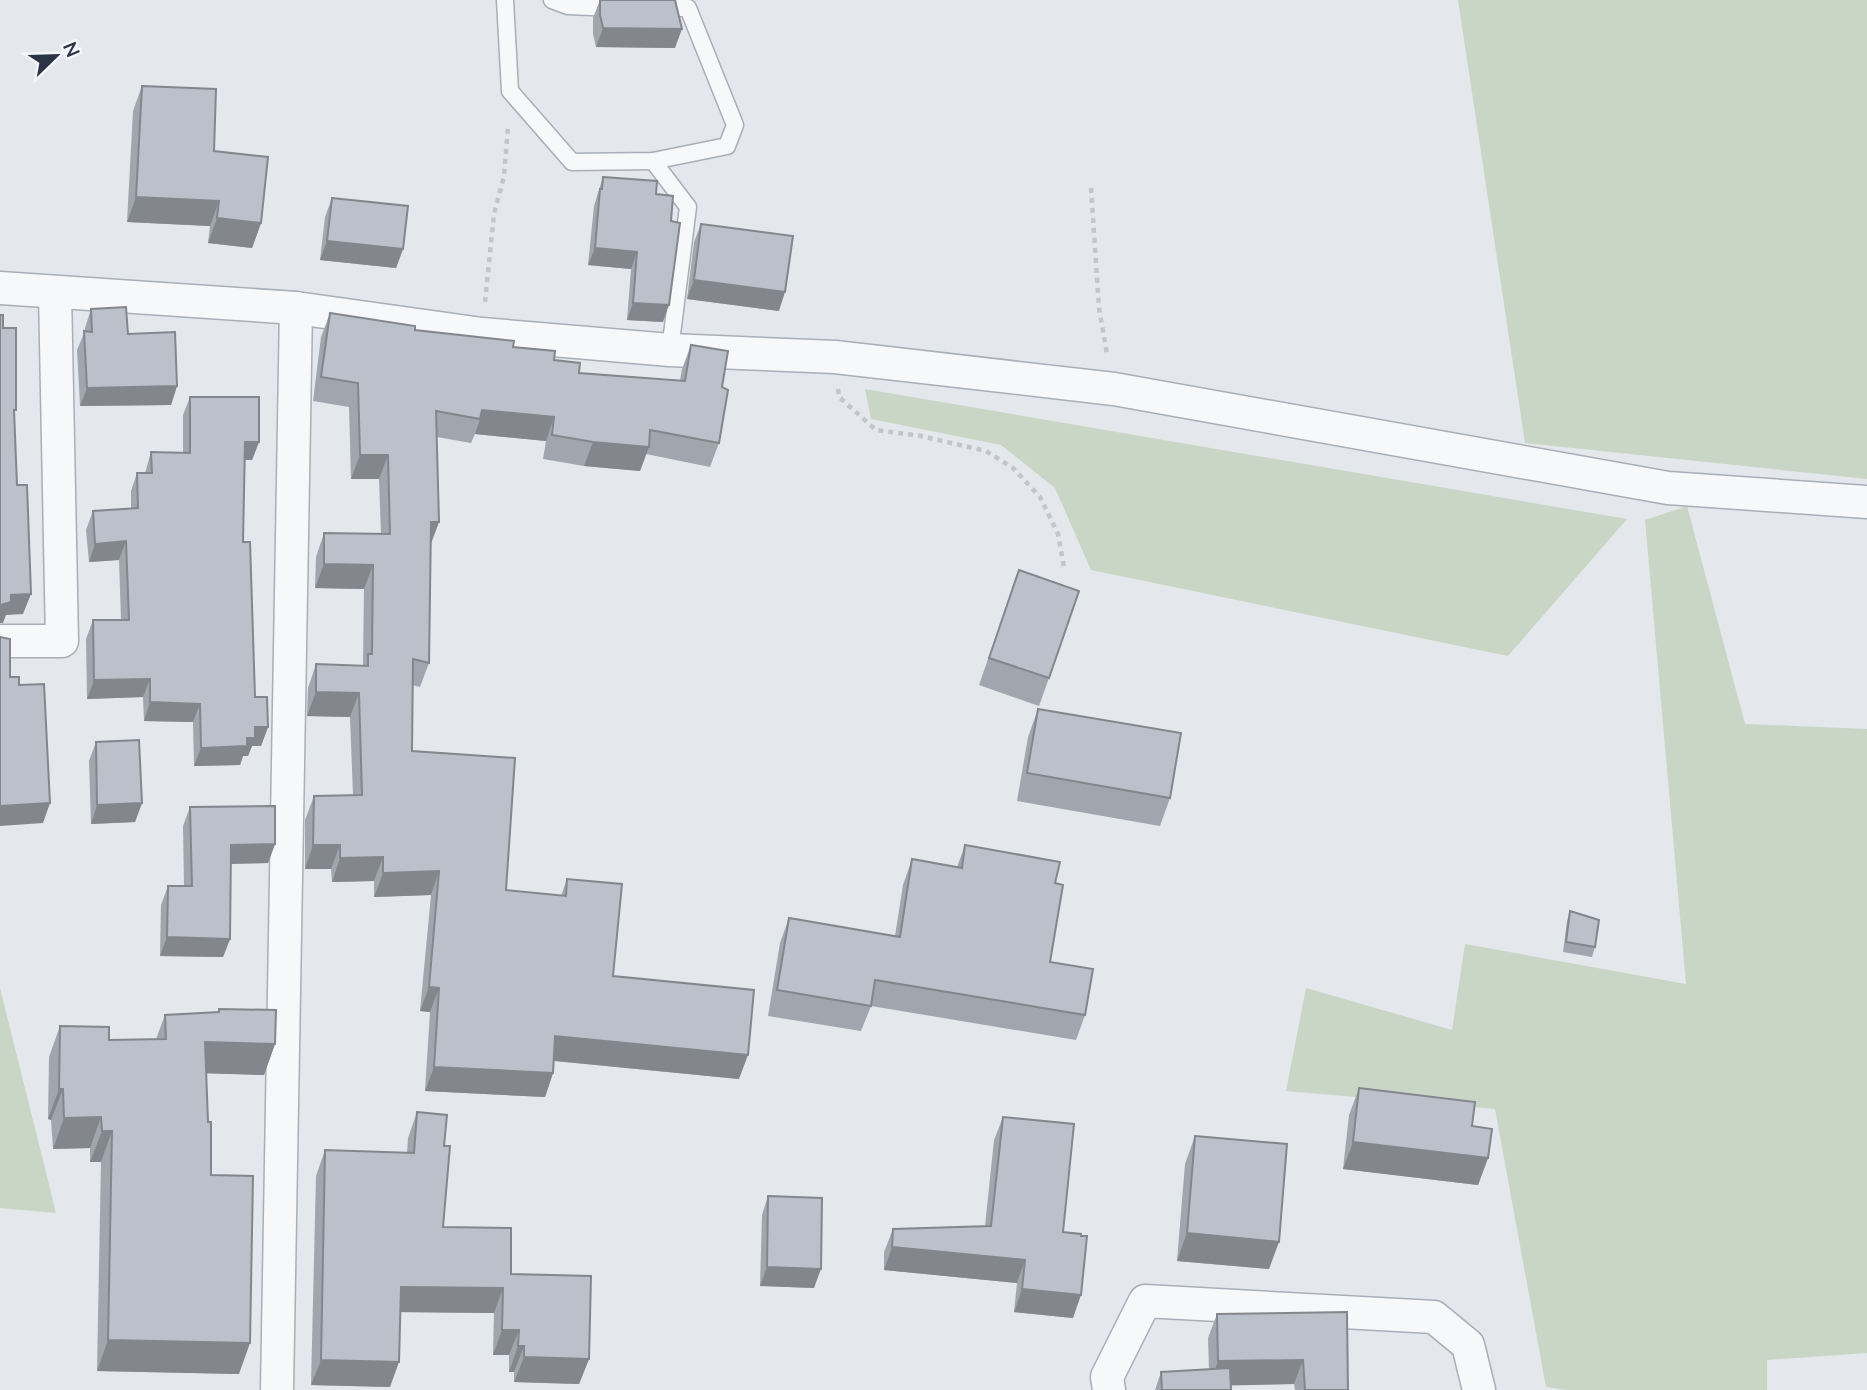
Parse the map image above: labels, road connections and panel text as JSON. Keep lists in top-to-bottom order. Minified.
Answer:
{"north":"top right"}
